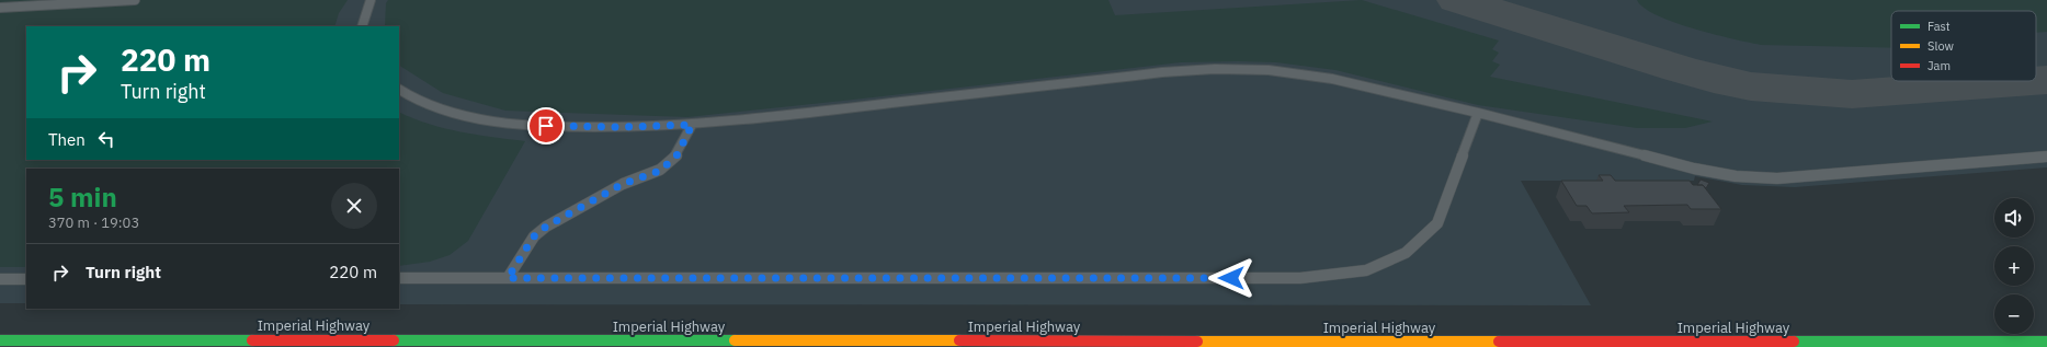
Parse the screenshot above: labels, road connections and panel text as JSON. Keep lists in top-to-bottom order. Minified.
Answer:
{"streets":{"main road":["Imperial Highway"]},"legend":["Fast","Slow","Jam"],"page":{"turn":["220 m","Turn right"],"then":"Then","heading":["5 min","370 m · 19:03"],"map_buttons":["+","−"],"list":[{"name":"Turn right","value":"220 m"}]}}
